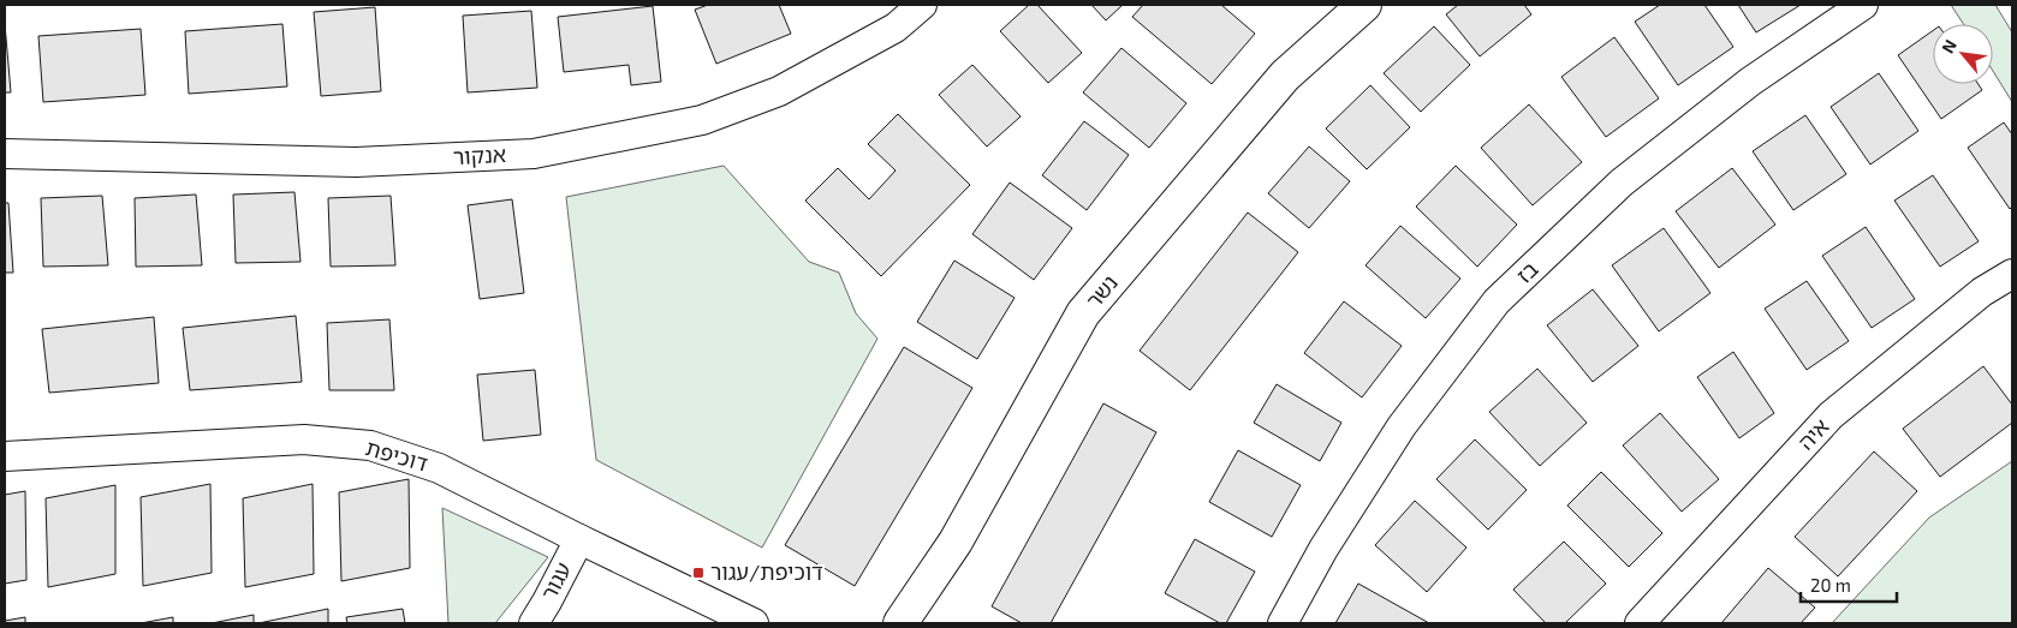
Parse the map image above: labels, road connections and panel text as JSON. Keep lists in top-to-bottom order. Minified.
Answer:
{"streets":{"street":["אנקור","בז","נשר","איה","דוכיפת","עגור"]},"crossings":[["דוכיפת","עגור"]],"places":{"transit":["דוכיפת/עגור"]},"scale_bar":"20 m","north":"top left"}
